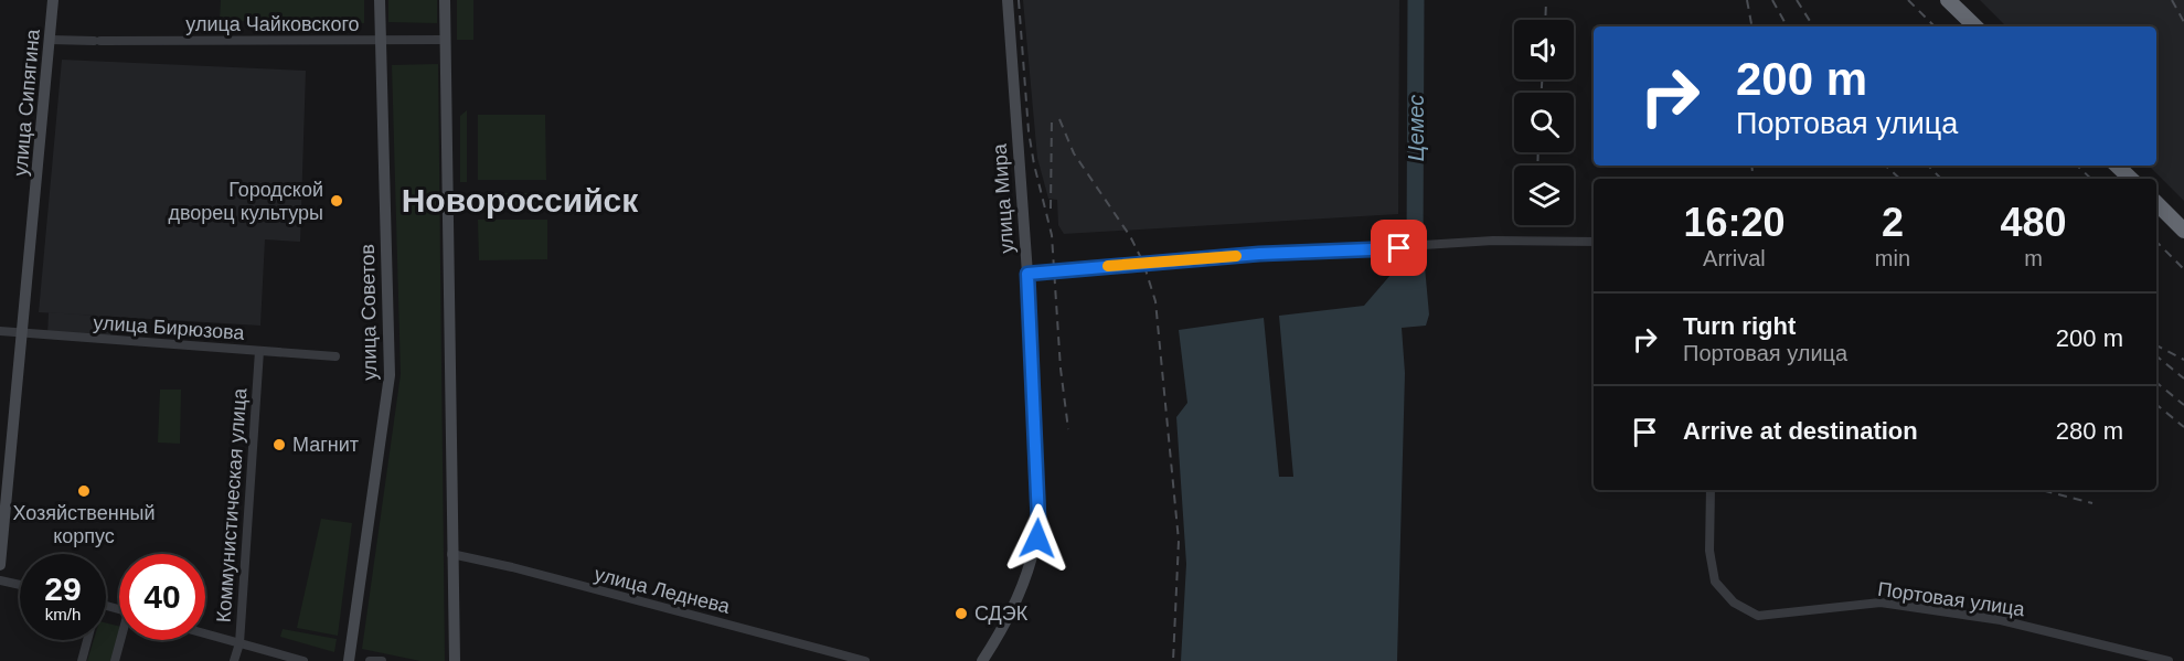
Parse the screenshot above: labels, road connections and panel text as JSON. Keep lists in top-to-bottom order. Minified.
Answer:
{"streets":{"street":["улица Чайковского","улица Сипягина","улица Мира","улица Советов","улица Бирюзова","Коммунистическая улица","улица Леднева","Портовая улица"]},"crossings":[["улица Чайковского","улица Сипягина"],["улица Чайковского","улица Советов"],["улица Сипягина","улица Бирюзова"],["улица Бирюзова","Коммунистическая улица"]],"districts":["Новороссийск"],"water":["Цемес"],"places":["Городской дворец культуры","Магнит","Хозяйственный корпус","СДЭК"],"page":{"turn":["200 m","Портовая улица"],"eta":["16:20","Arrival","2","min","480","m"],"list":[{"name":"Turn right","note":"Портовая улица","value":"200 m"},{"name":"Arrive at destination","value":"280 m"}],"speed":"29 km/h","limit":"40"}}
